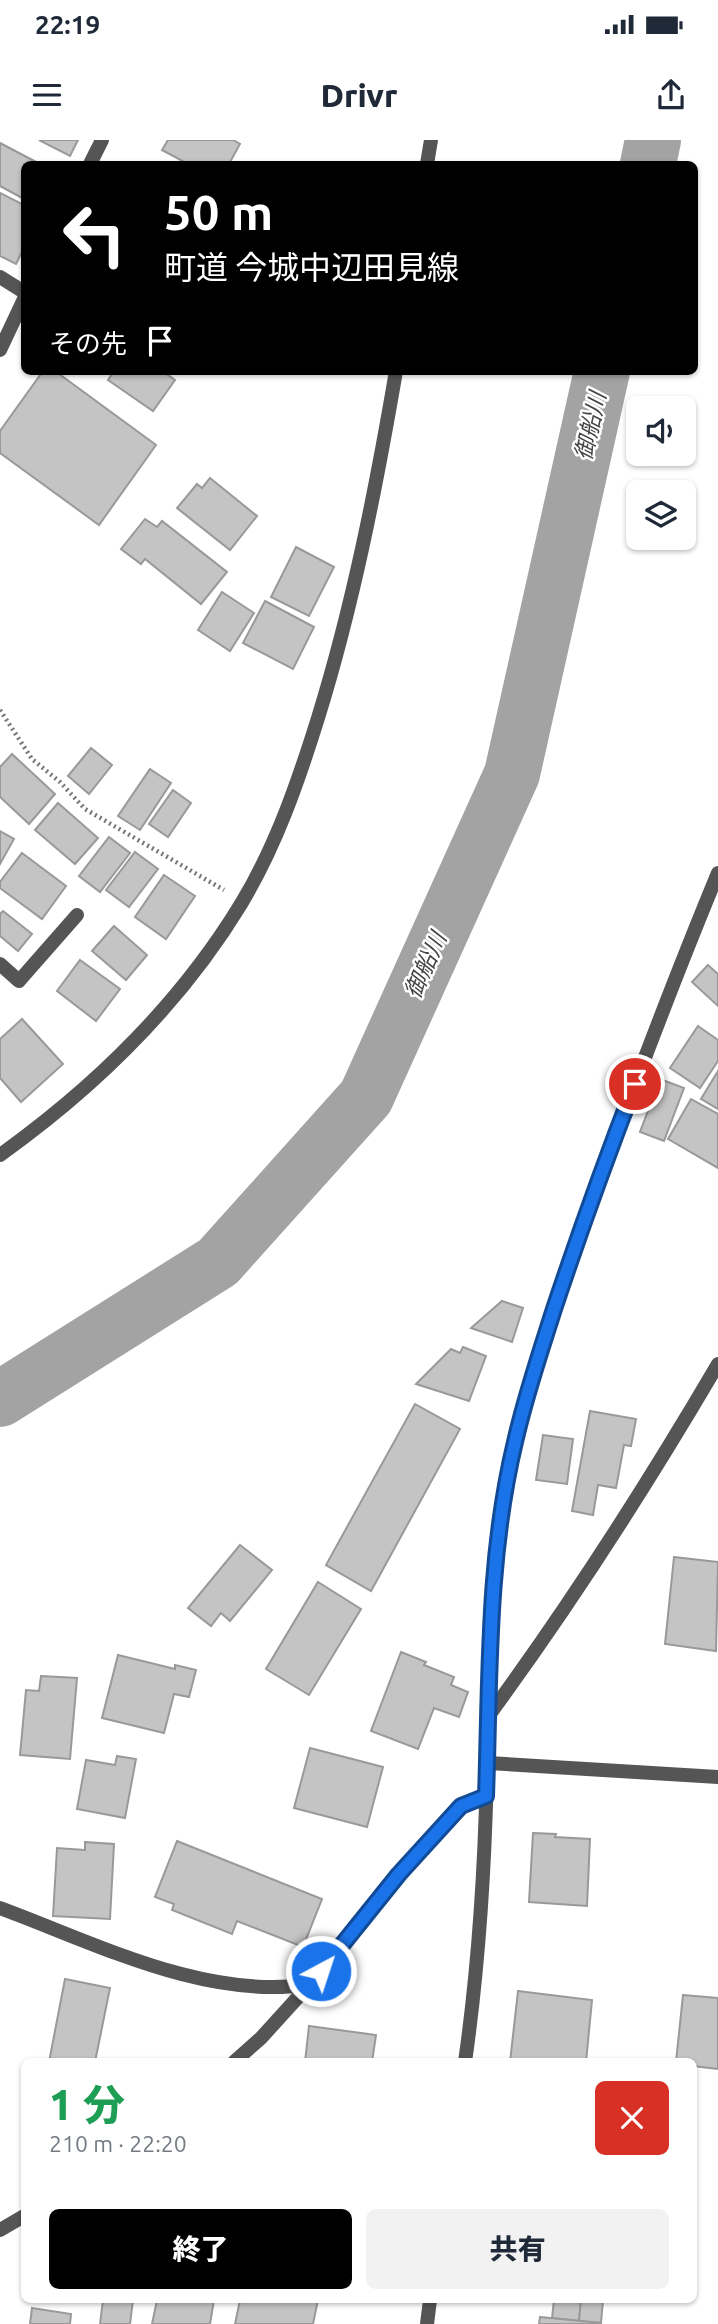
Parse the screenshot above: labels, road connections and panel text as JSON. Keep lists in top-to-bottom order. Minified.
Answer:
{"water":["御船川"],"page":{"status":"22:19","header":"Drivr","turn":["50 m","町道 今城中辺田見線"],"then":"その先","heading":["1 分","210 m · 22:20"],"buttons":["終了","共有"]}}
